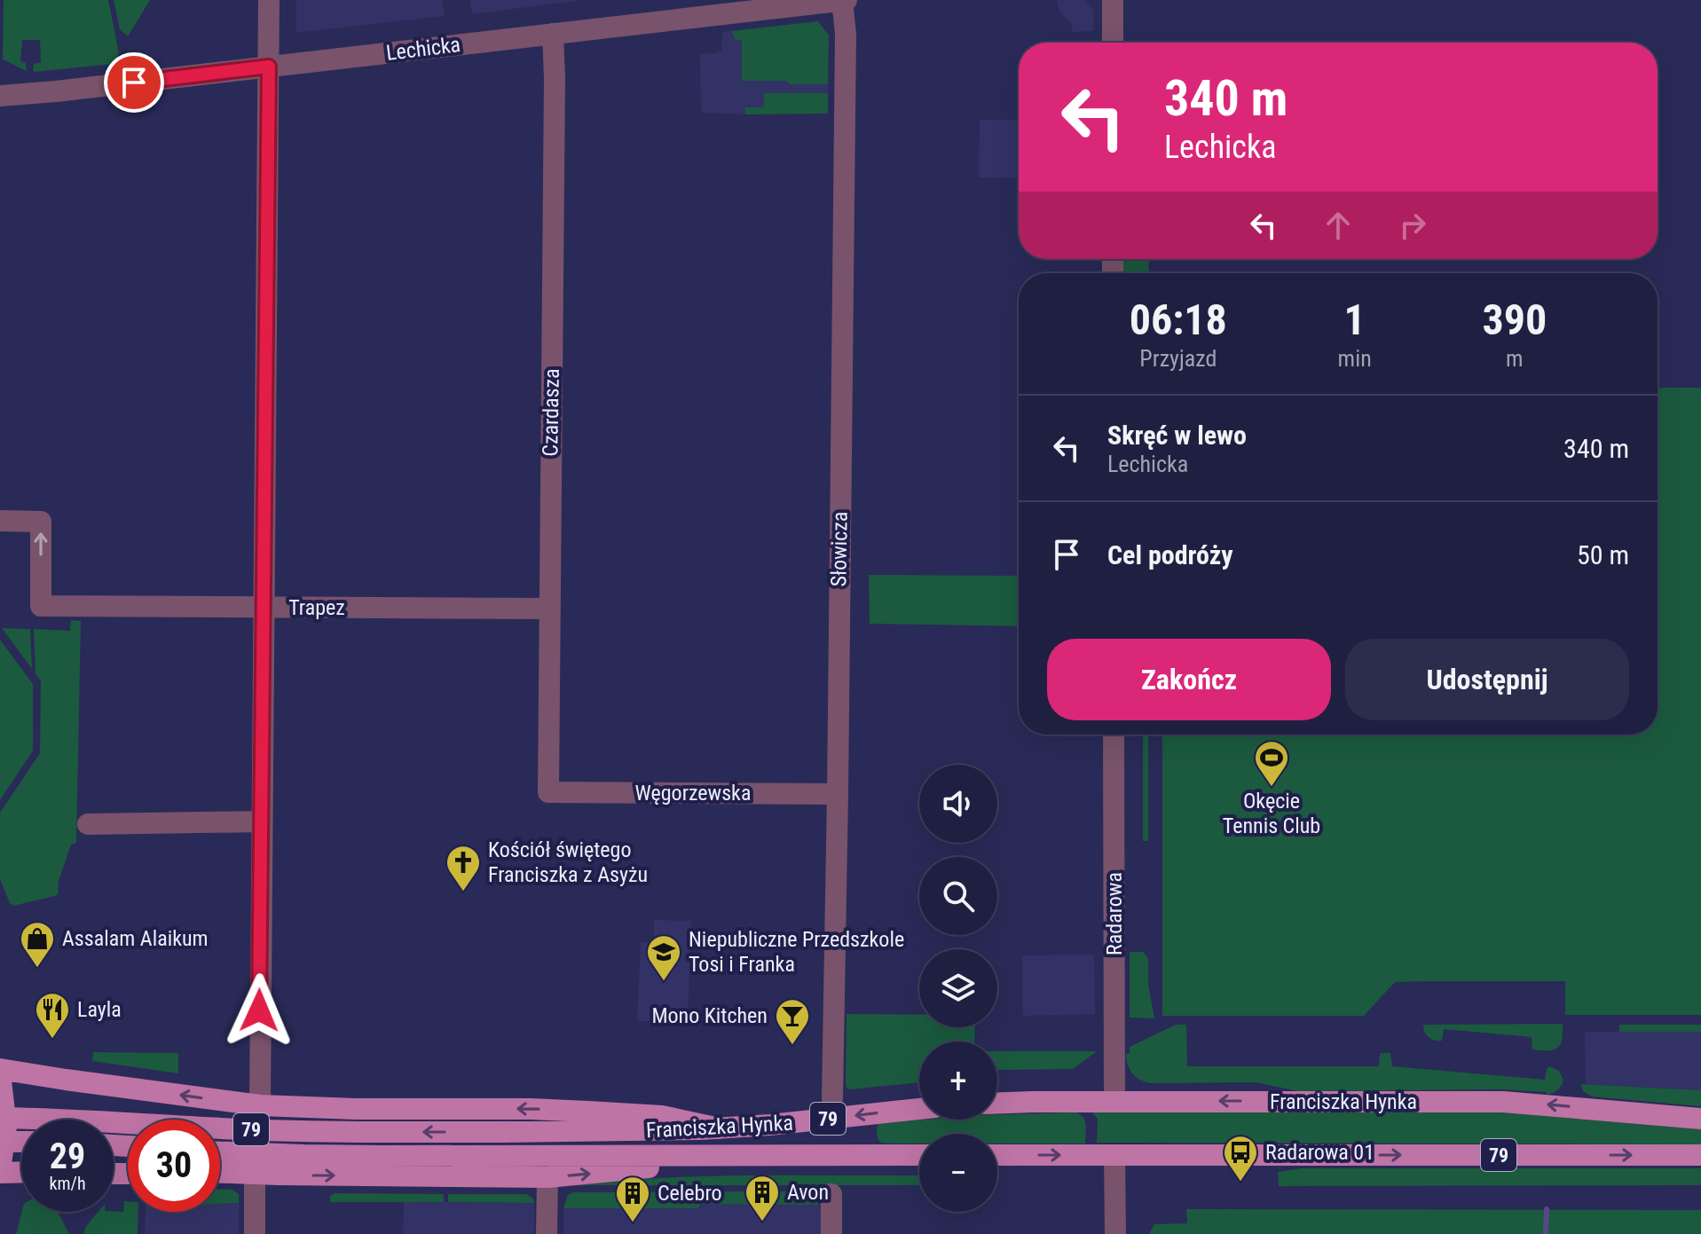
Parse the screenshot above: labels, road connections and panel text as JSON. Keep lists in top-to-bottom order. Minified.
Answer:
{"streets":{"main road":["Franciszka Hynka","79"],"street":["Lechicka","Czardasza","Słowicza","Trapez","Węgorzewska","Radarowa"]},"crossings":[["Lechicka","Czardasza"],["Lechicka","Słowicza"],["Czardasza","Trapez"],["Czardasza","Węgorzewska"],["Słowicza","Węgorzewska"],["Radarowa","Franciszka Hynka"]],"places":{"sports":["Okęcie Tennis Club"],"church":["Kościół świętego Franciszka z Asyżu"],"shop":["Assalam Alaikum"],"school or university":["Niepubliczne Przedszkole Tosi i Franka"],"restaurant":["Layla"],"bar":["Mono Kitchen"],"bus stop":["Radarowa 01"],"building":["Avon","Celebro"]},"page":{"turn":["340 m","Lechicka"],"eta":["06:18","Przyjazd","1","min","390","m"],"list":[{"name":"Skręć w lewo","note":"Lechicka","value":"340 m"},{"name":"Cel podróży","value":"50 m"}],"buttons":["Zakończ","Udostępnij"],"map_buttons":["+","−"],"speed":"29 km/h","limit":"30"}}
